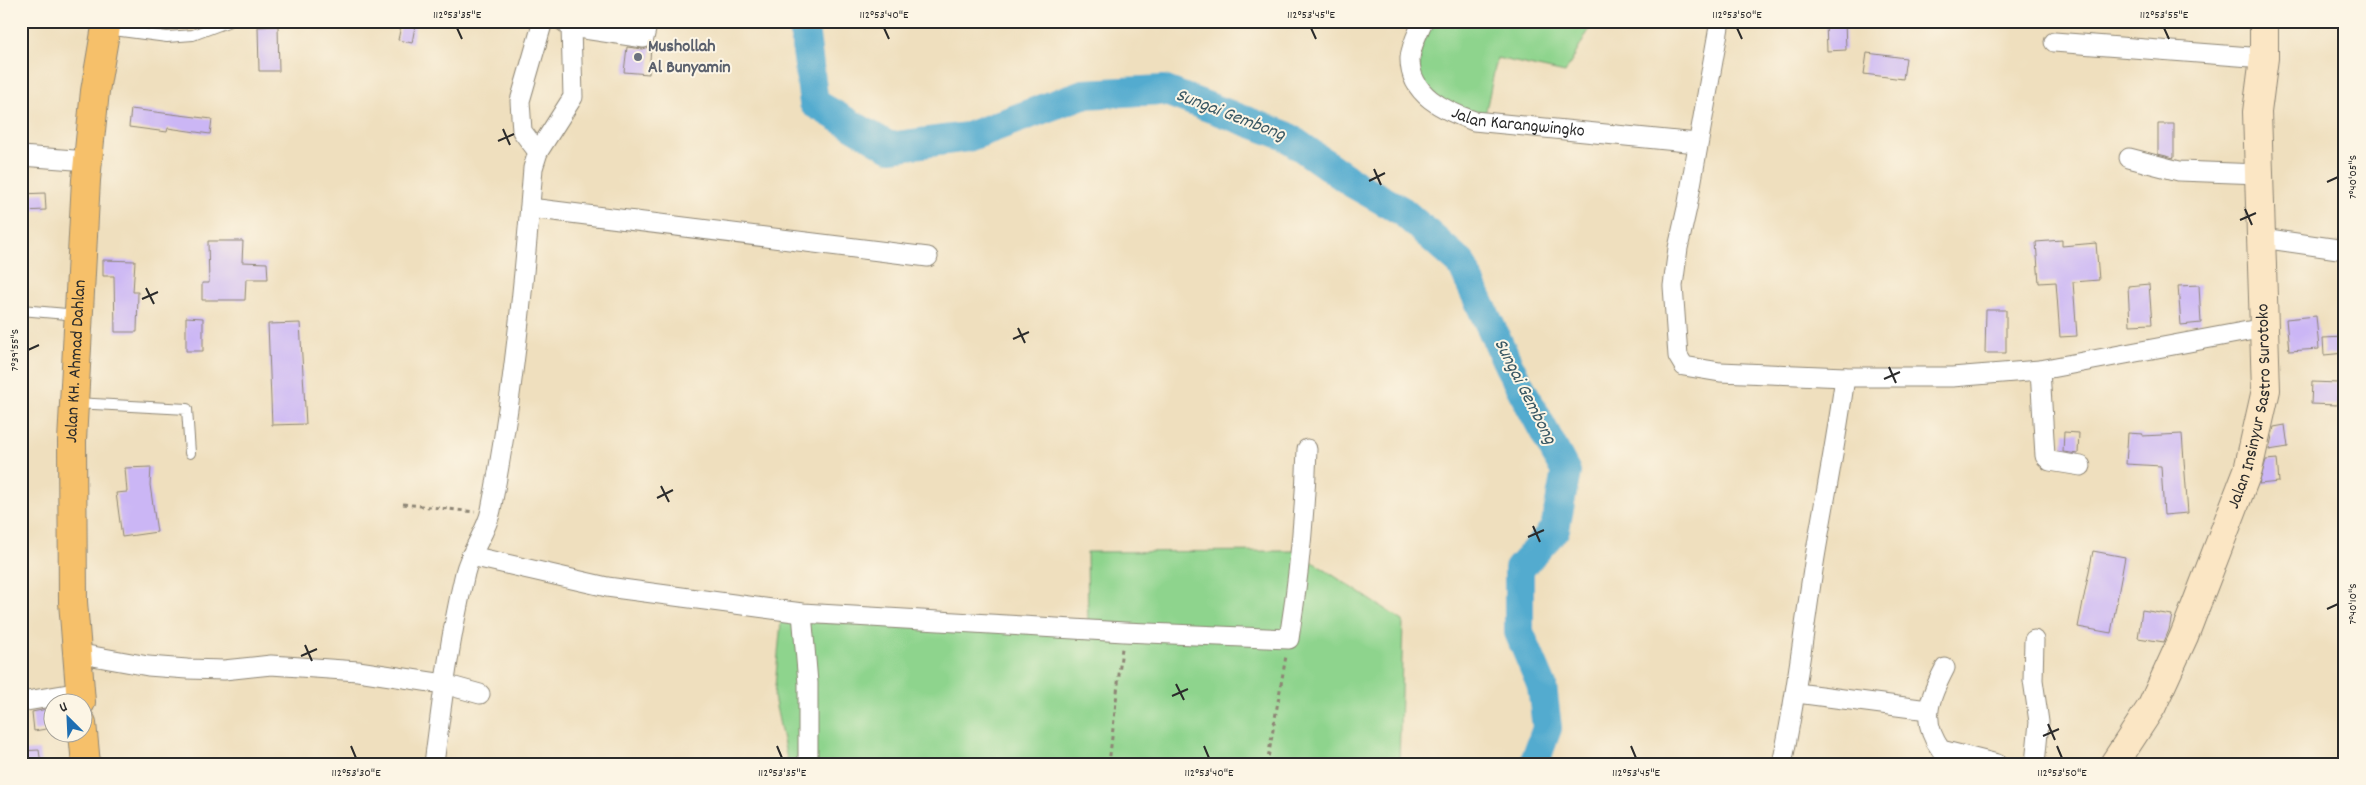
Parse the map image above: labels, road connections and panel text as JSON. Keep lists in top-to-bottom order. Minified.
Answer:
{"streets":{"main road":["Jalan KH. Ahmad Dahlan"],"street":["Jalan Karangwingko","Jalan Insinyur Sastro Surotoko"]},"water":["Sungai Gembong"],"places":["Mushollah Al Bunyamin"],"north":"top left","coordinates":["112°53'35\"E","112°53'40\"E","112°53'45\"E","112°53'50\"E","112°53'55\"E","7°40'05\"S","7°39'55\"S","7°40'10\"S","112°53'30\"E"]}
